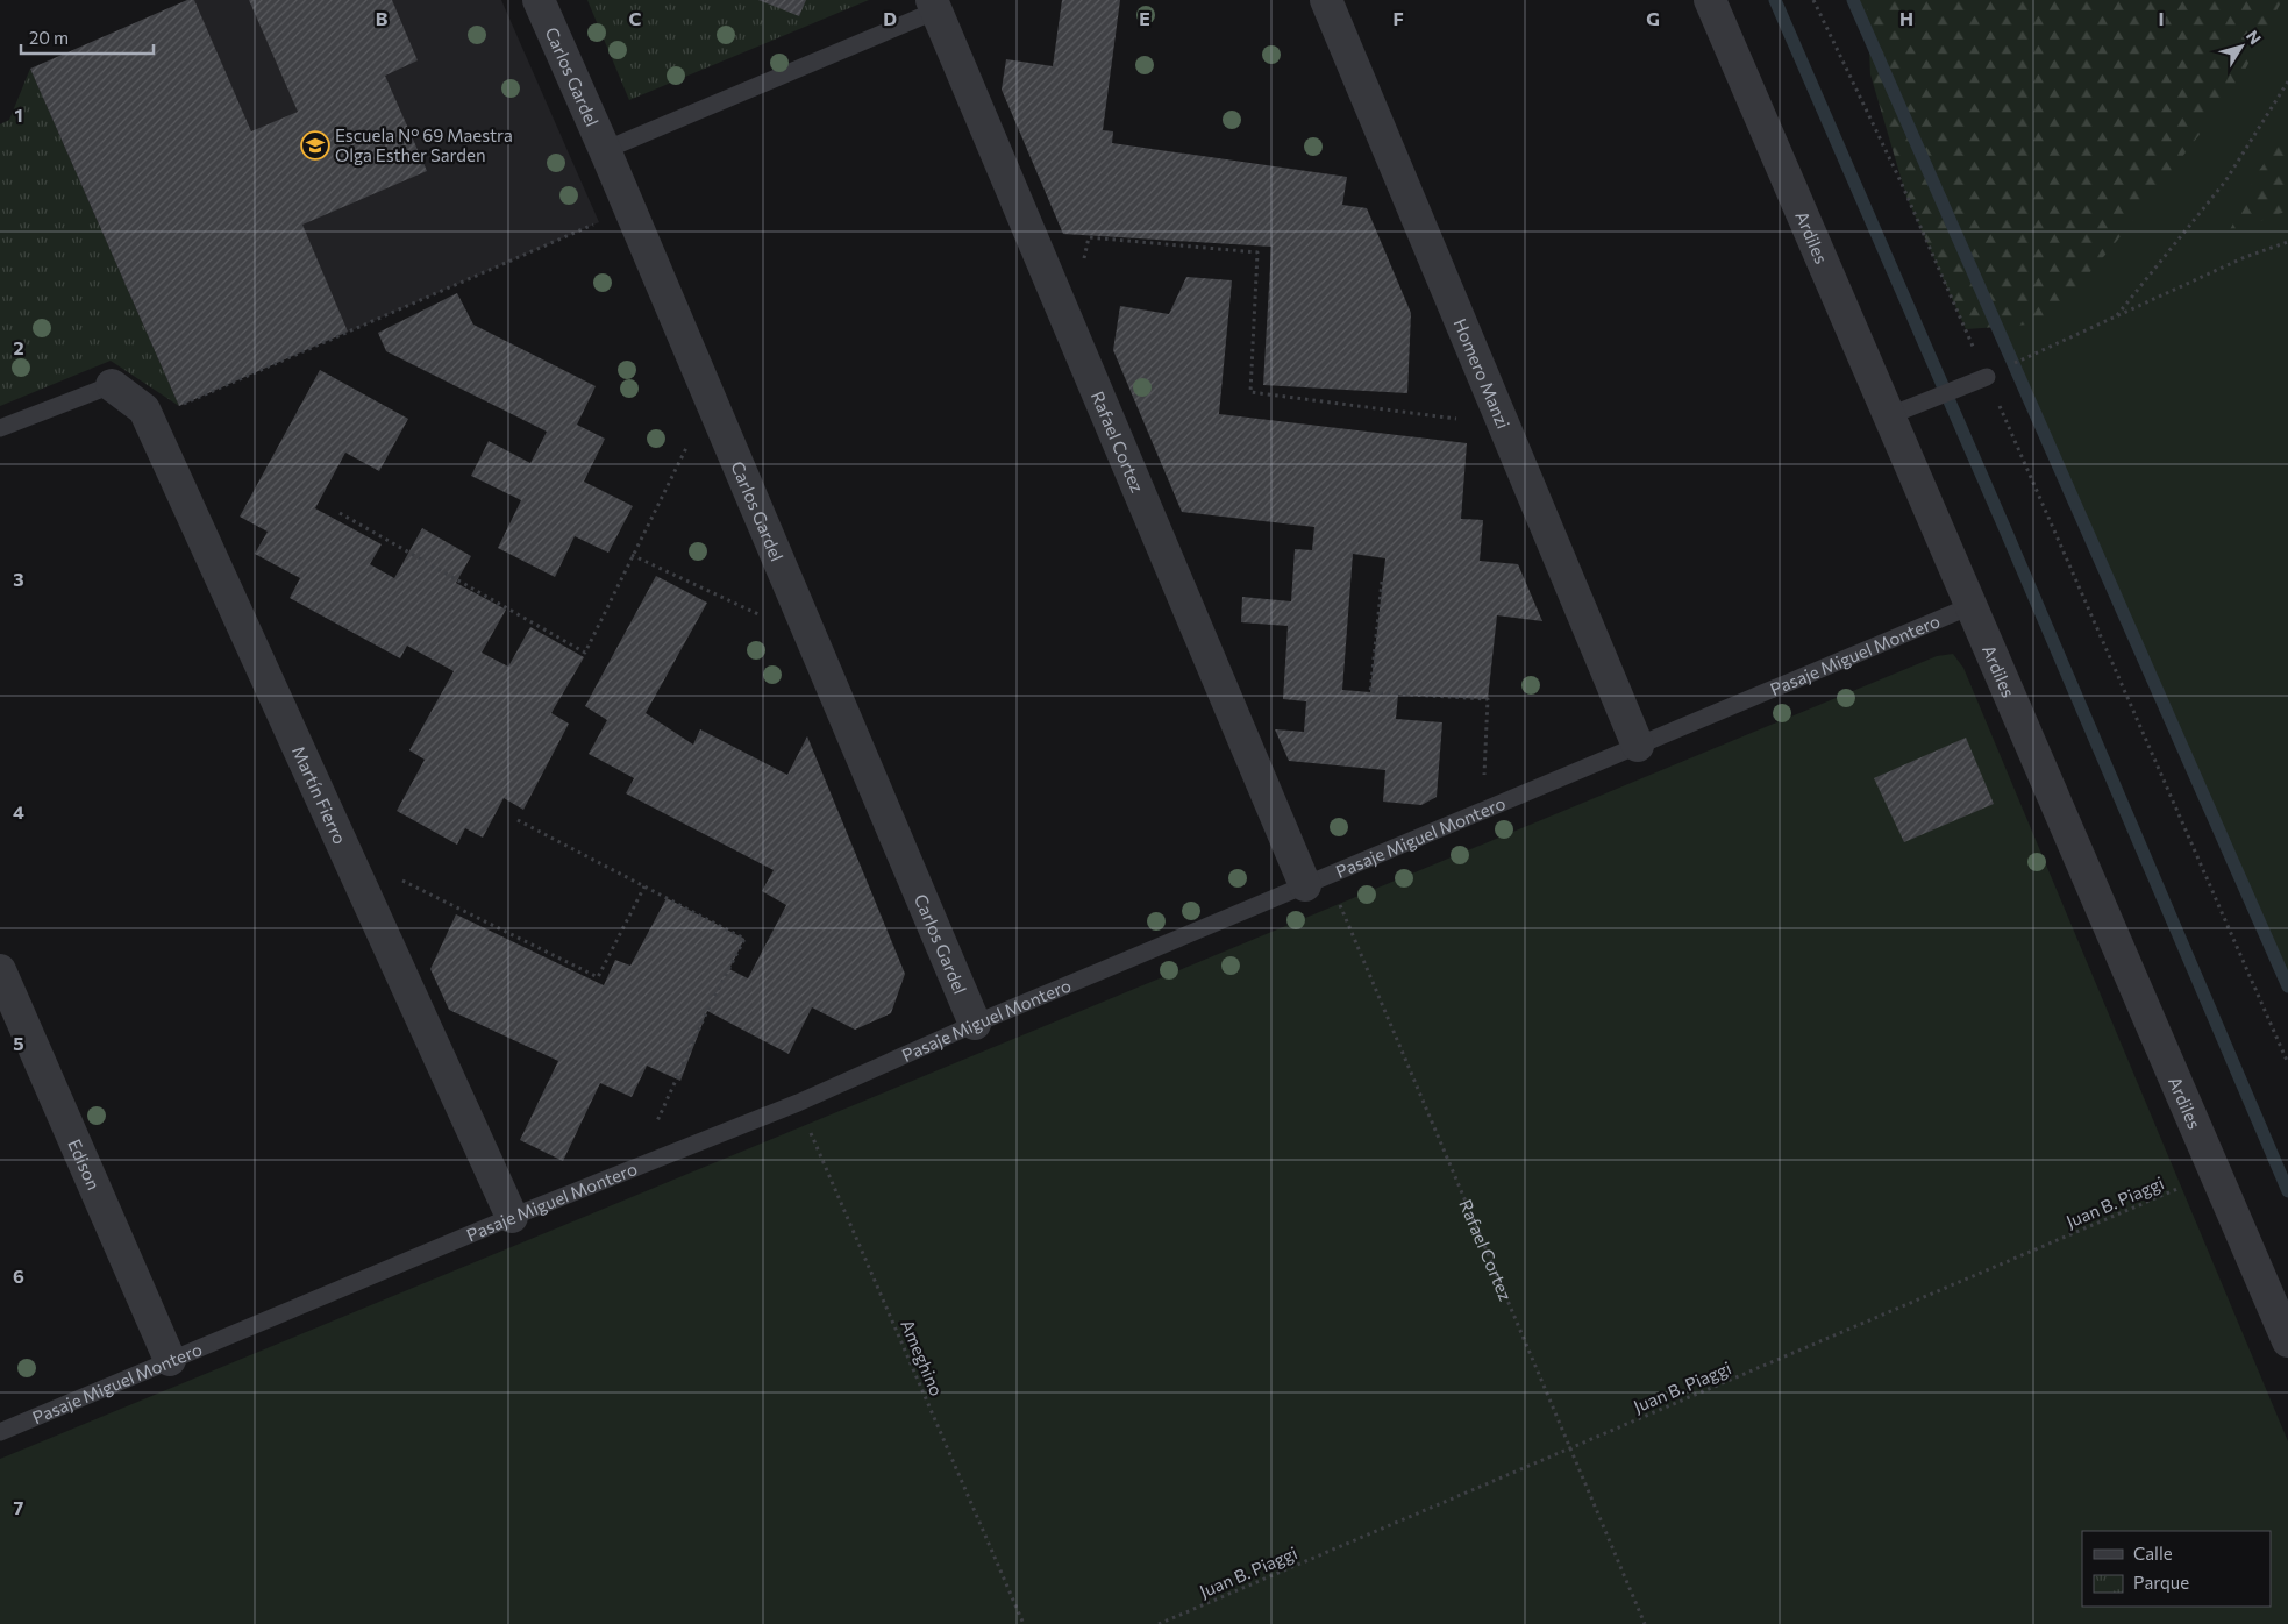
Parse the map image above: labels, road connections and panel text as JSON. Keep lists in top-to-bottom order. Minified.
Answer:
{"streets":{"street":["Carlos Gardel","Ardiles","Homero Manzi","Rafael Cortez","Martín Fierro","Edison"],"lane":["Pasaje Miguel Montero"],"path":["Juan B. Piaggi","Ameghino"]},"crossings":[["Carlos Gardel","Pasaje Miguel Montero"],["Ardiles","Pasaje Miguel Montero"],["Ardiles","Juan B. Piaggi"],["Homero Manzi","Pasaje Miguel Montero"],["Rafael Cortez","Pasaje Miguel Montero"],["Rafael Cortez","Juan B. Piaggi"],["Pasaje Miguel Montero","Martín Fierro"],["Pasaje Miguel Montero","Edison"],["Pasaje Miguel Montero","Ameghino"]],"places":{"school or university":["Escuela N° 69 Maestra Olga Esther Sarden"]},"legend":["Calle","Parque"],"scale_bar":"20 m","north":"top right","grid":{"columns":["B","C","D","E","F","G","H","I"],"rows":["1","2","3","4","5","6","7"]}}
